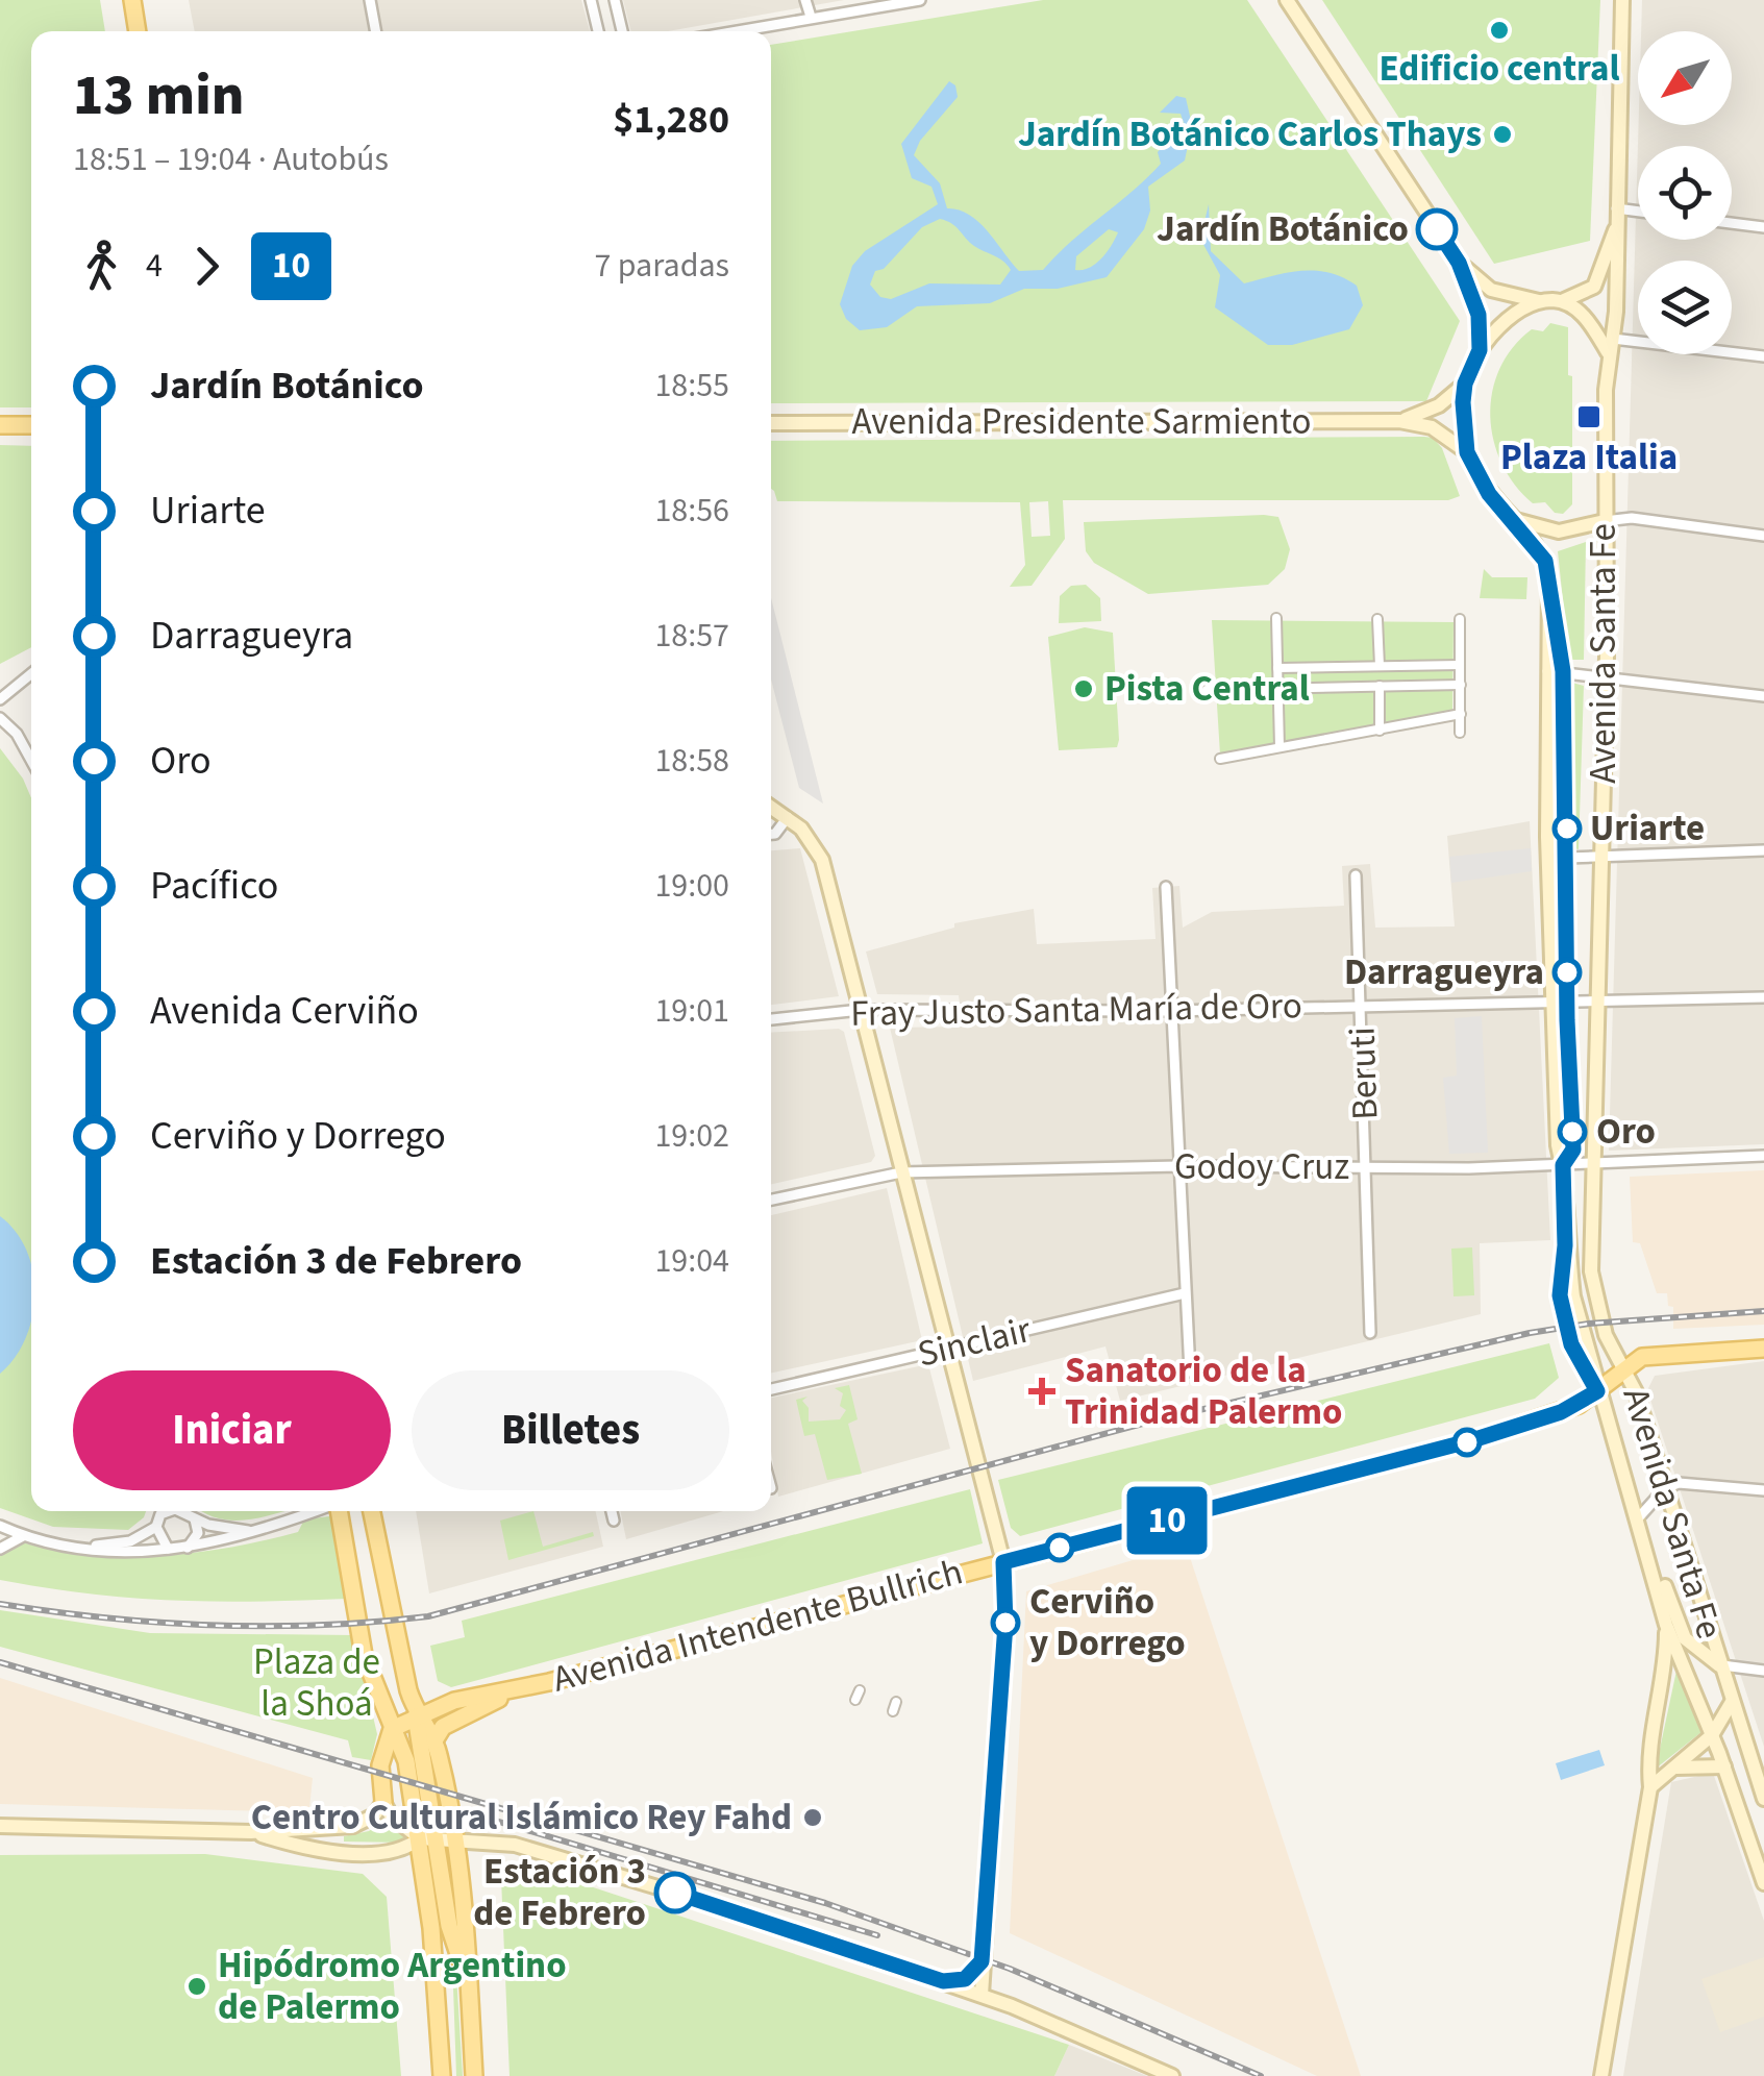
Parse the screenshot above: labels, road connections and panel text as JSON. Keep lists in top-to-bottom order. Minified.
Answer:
{"streets":{"main road":["Avenida Presidente Sarmiento","Avenida Santa Fe","Avenida Intendente Bullrich"],"street":["Fray Justo Santa María de Oro","Beruti","Godoy Cruz","Sinclair"]},"crossings":[["Avenida Presidente Sarmiento","Avenida Santa Fe"],["Avenida Santa Fe","Fray Justo Santa María de Oro"],["Avenida Santa Fe","Godoy Cruz"],["Avenida Santa Fe","Avenida Intendente Bullrich"],["Fray Justo Santa María de Oro","Beruti"],["Beruti","Godoy Cruz"]],"parks":["Plaza de la Shoá"],"places":{"other":["Edificio central","Jardín Botánico Carlos Thays","Jardín Botánico","Pista Central","Uriarte","Darragueyra","Oro","Cerviño y Dorrego","Centro Cultural Islámico Rey Fahd","Estación 3 de Febrero","Hipódromo Argentino de Palermo"],"transit":["Plaza Italia"],"health":["Sanatorio de la Trinidad Palermo"]},"lines":["bus line 10"],"north":"bottom left","page":{"on_map":"10","heading":["13 min","18:51 – 19:04 · Autobús","$1,280"],"legs":["4","10","7 paradas"],"list":[{"name":"Jardín Botánico","value":"18:55"},{"name":"Uriarte","value":"18:56"},{"name":"Darragueyra","value":"18:57"},{"name":"Oro","value":"18:58"},{"name":"Pacífico","value":"19:00"},{"name":"Avenida Cerviño","value":"19:01"},{"name":"Cerviño y Dorrego","value":"19:02"},{"name":"Estación 3 de Febrero","value":"19:04"}],"buttons":["Iniciar","Billetes"]}}
